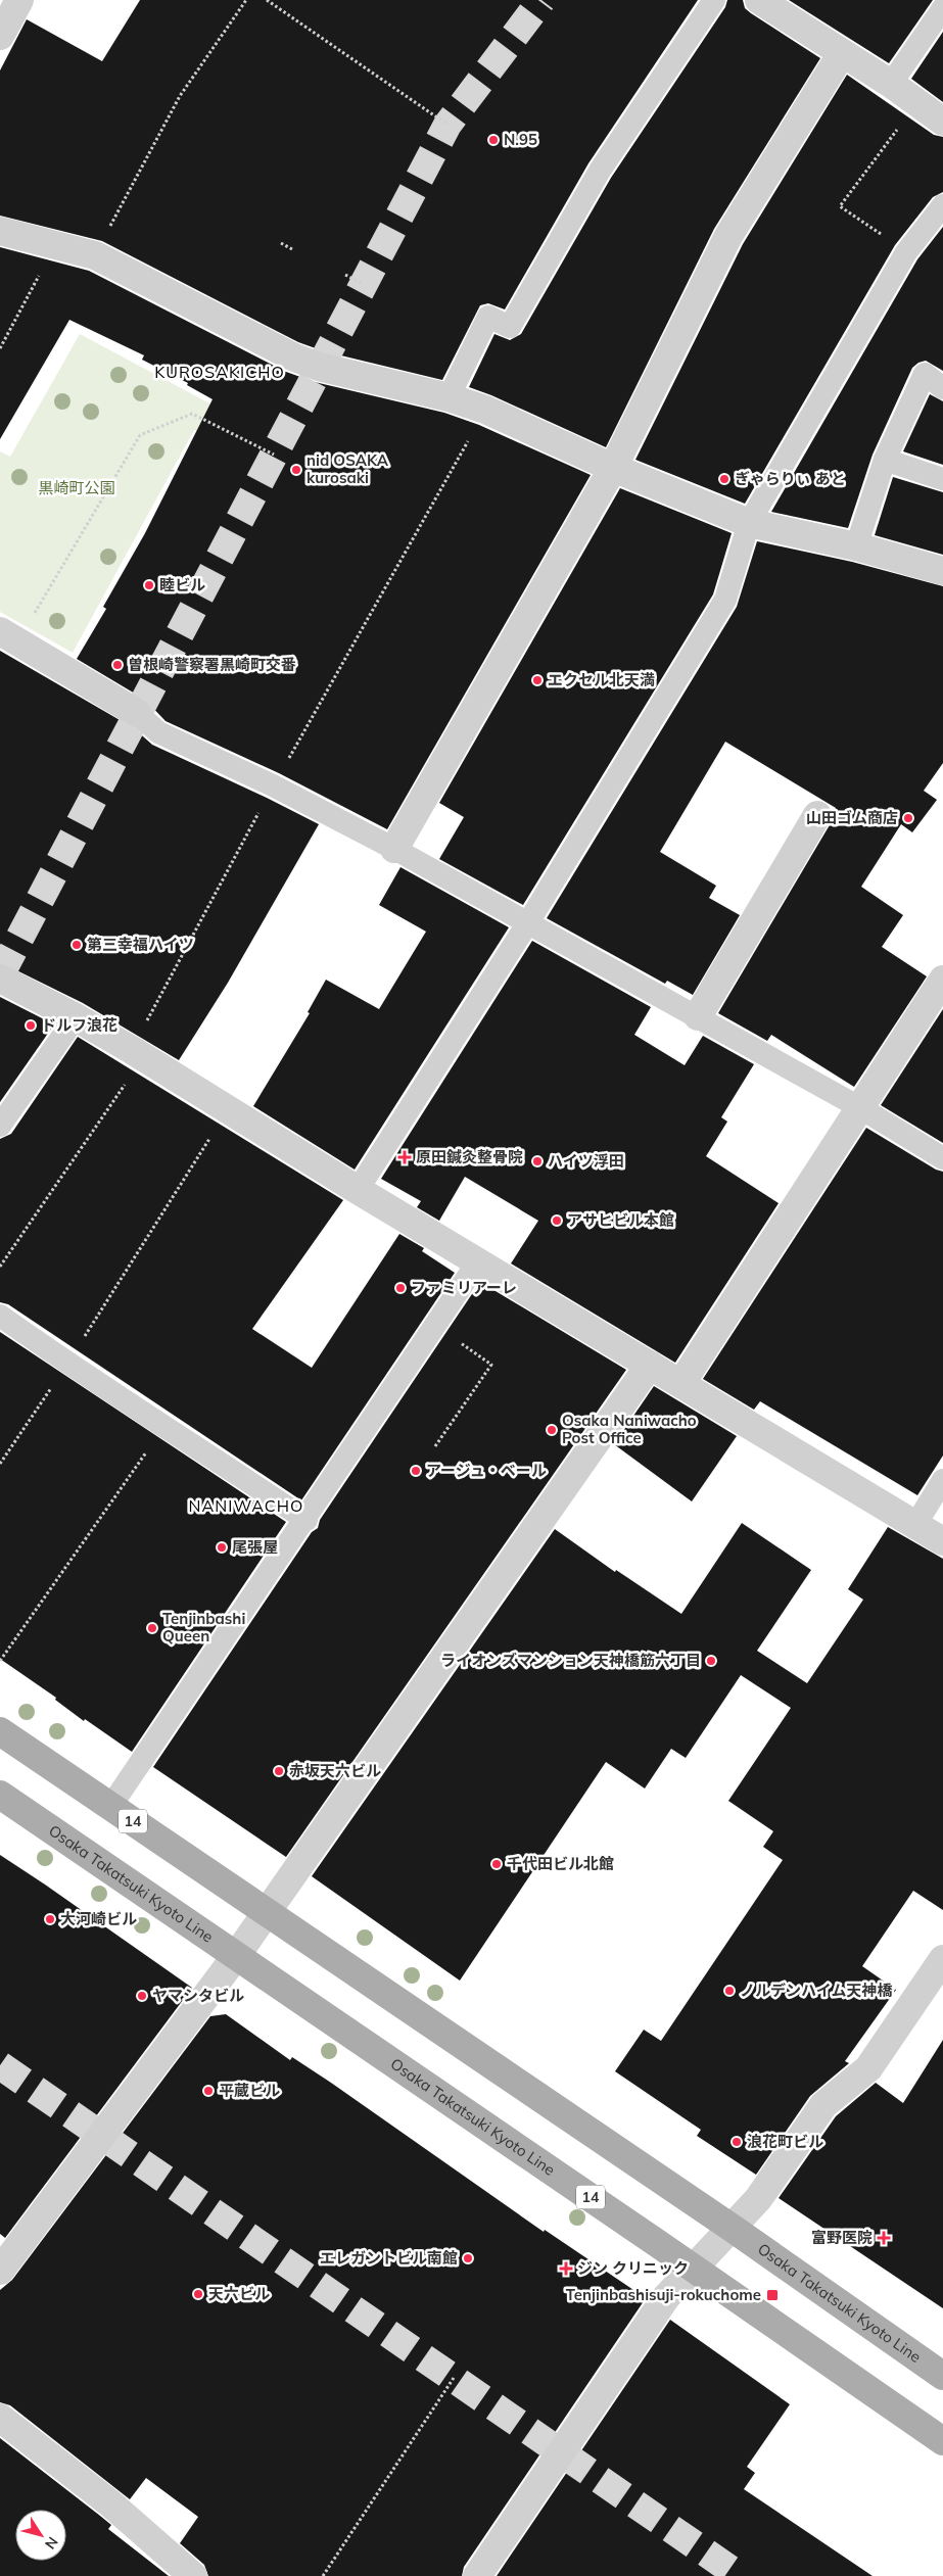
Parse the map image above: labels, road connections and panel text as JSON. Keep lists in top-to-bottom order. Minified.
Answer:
{"streets":{"main road":["14","Osaka Takatsuki Kyoto Line"]},"districts":["KUROSAKICHO","NANIWACHO"],"parks":["黒崎町公園"],"places":{"other":["N.95","nid OSAKA kurosaki","ぎゃらりぃ あと","睦ビル","曽根崎警察署黒崎町交番","エクセル北天満","山田ゴム商店","第三幸福ハイツ","ドルフ浪花","ハイツ浮田","アサヒビル本館","ファミリアーレ","Osaka Naniwacho Post Office","アージュ・ベール","尾張屋","Tenjinbashi Queen","ライオンズマンション天神橋筋六丁目","赤坂天六ビル","千代田ビル北館","大河崎ビル","ノルデンハイム天神橋","ヤマシタビル","平蔵ビル","浪花町ビル","エレガントビル南館","天六ビル"],"health":["原田鍼灸整骨院","富野医院","ジン クリニック"],"transit":["Tenjinbashisuji-rokuchome"]},"north":"bottom right"}
